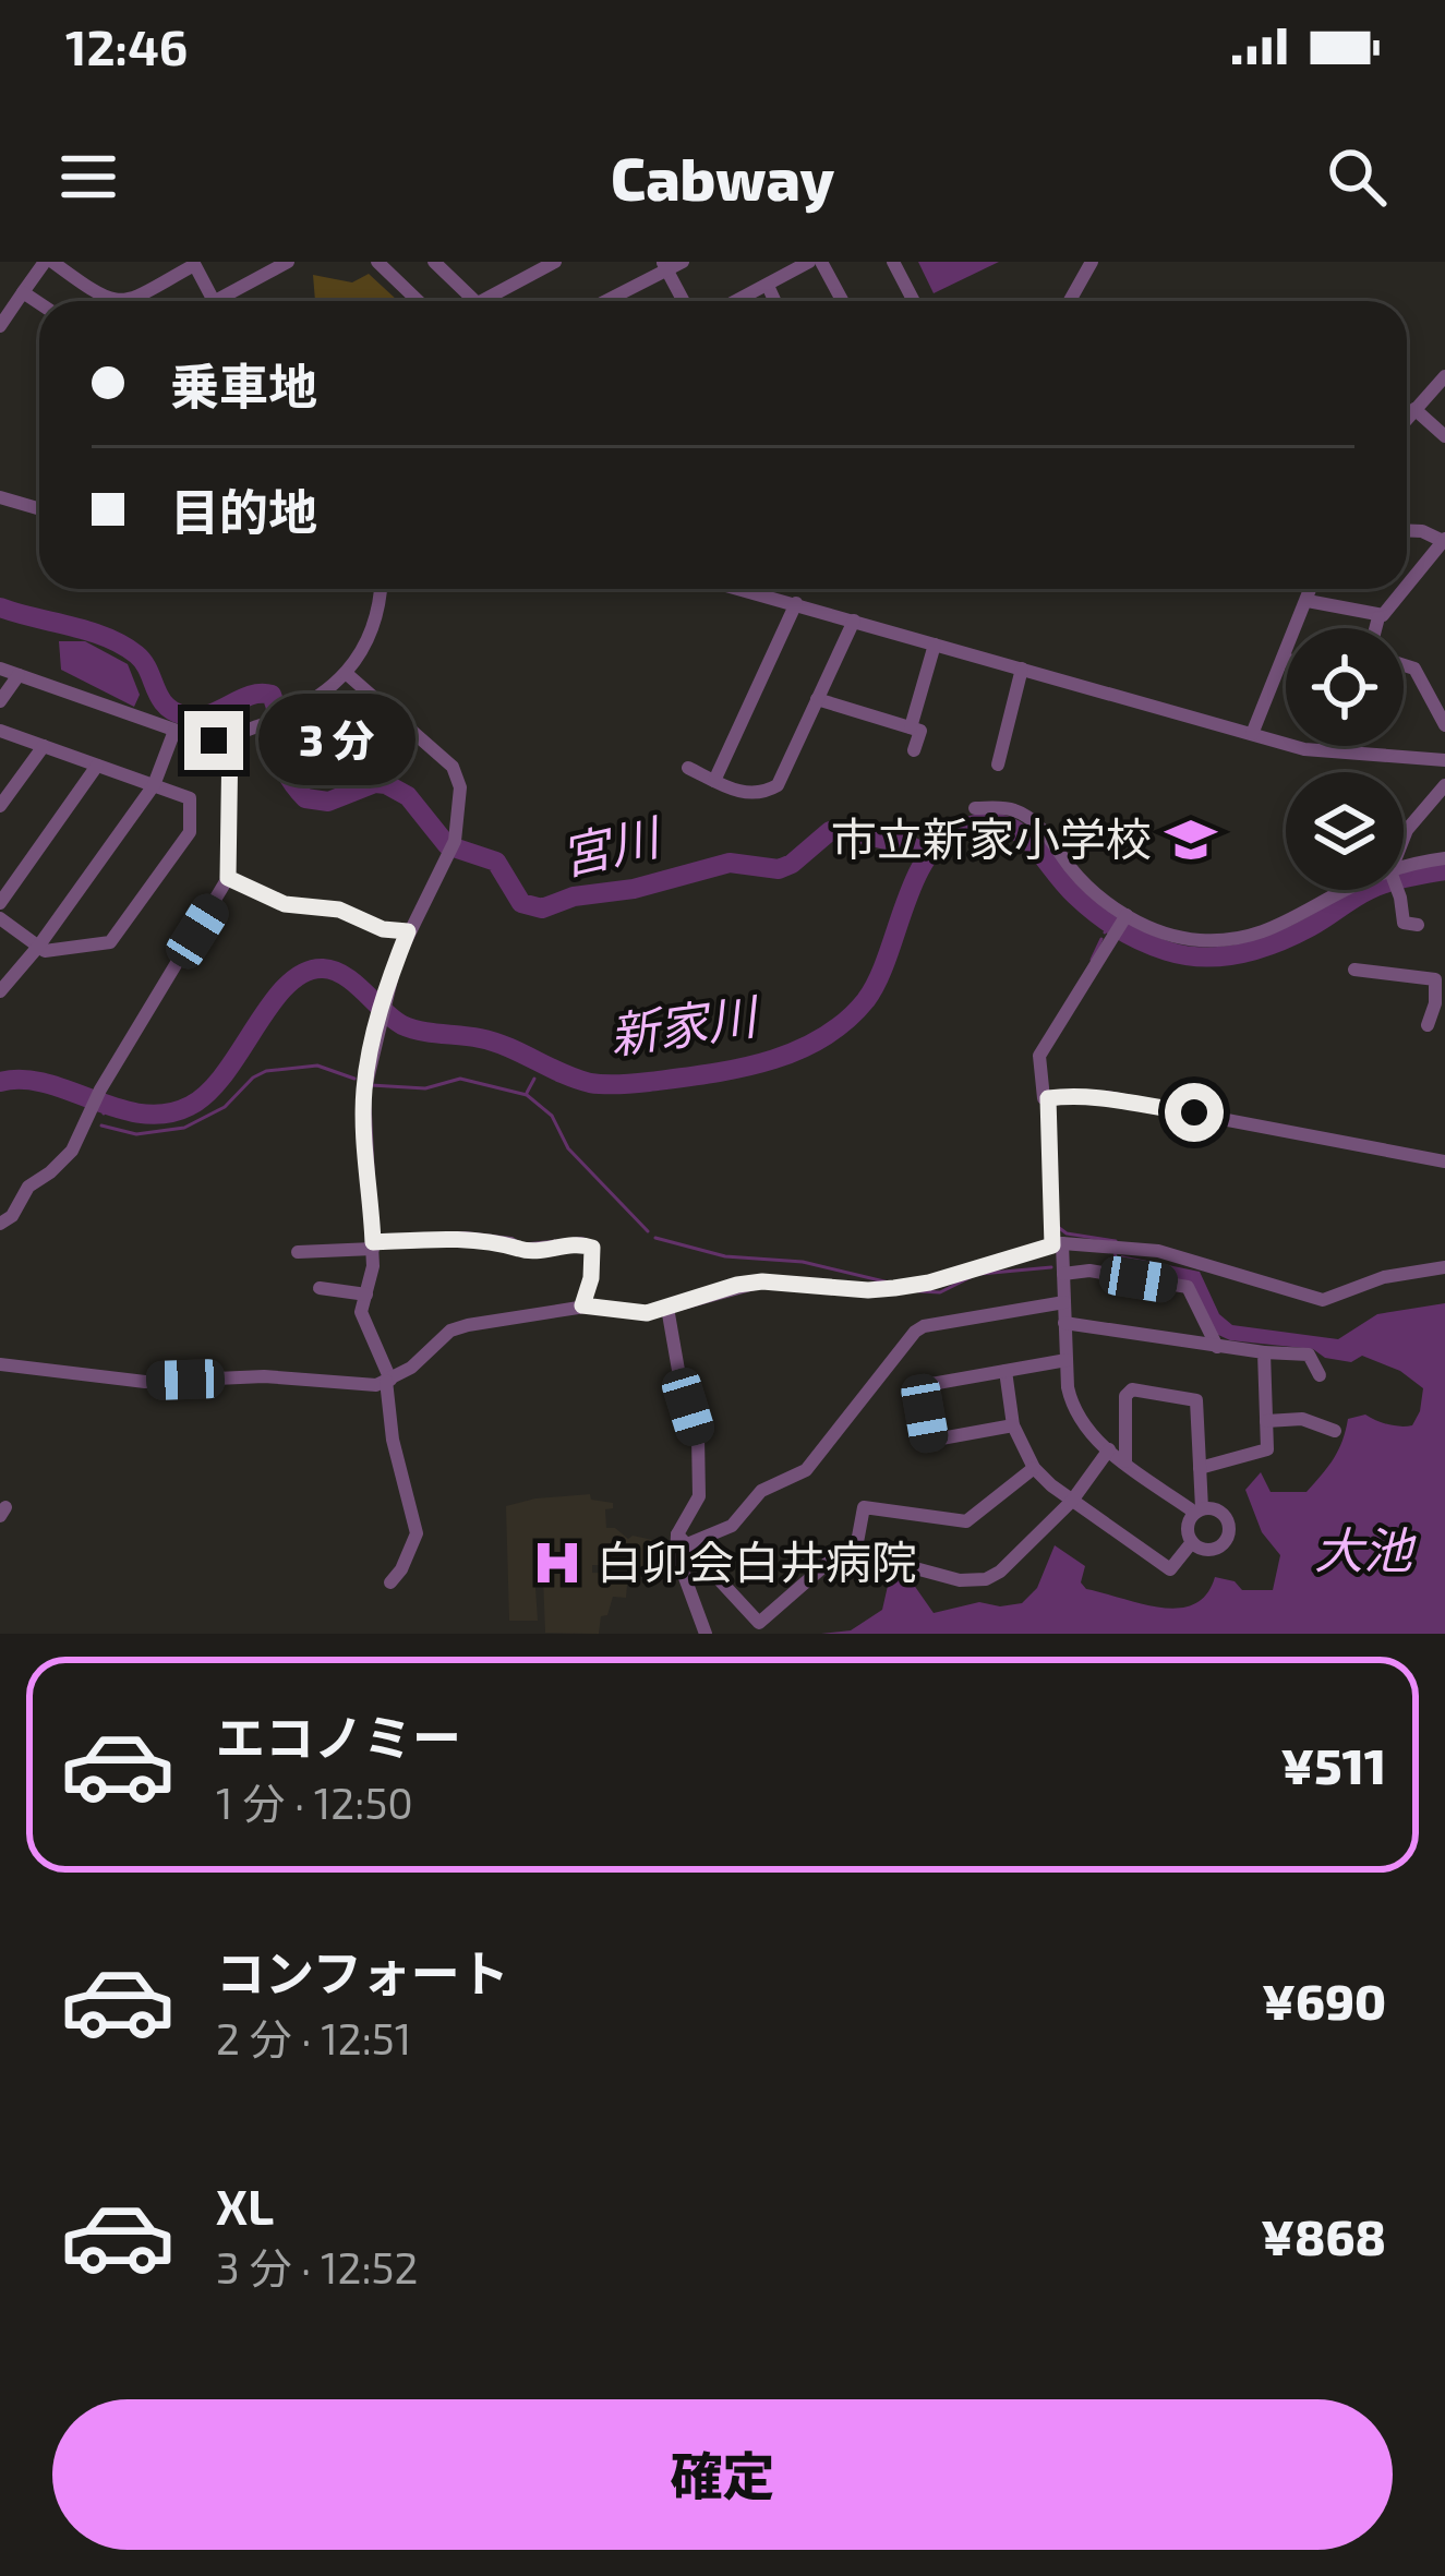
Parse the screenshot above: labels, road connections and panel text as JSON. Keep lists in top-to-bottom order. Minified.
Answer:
{"water":["宮川","新家川","大池"],"places":{"school or university":["市立新家小学校"],"hospital":["白卯会白井病院"]},"page":{"status":"12:46","header":"Cabway","banner":["乗車地","目的地"],"bubble":"3 分","list":[{"name":"エコノミー","note":"1 分 · 12:50","value":"¥511"},{"name":"コンフォート","note":"2 分 · 12:51","value":"¥690"},{"name":"XL","note":"3 分 · 12:52","value":"¥868"}],"buttons":"確定"}}
